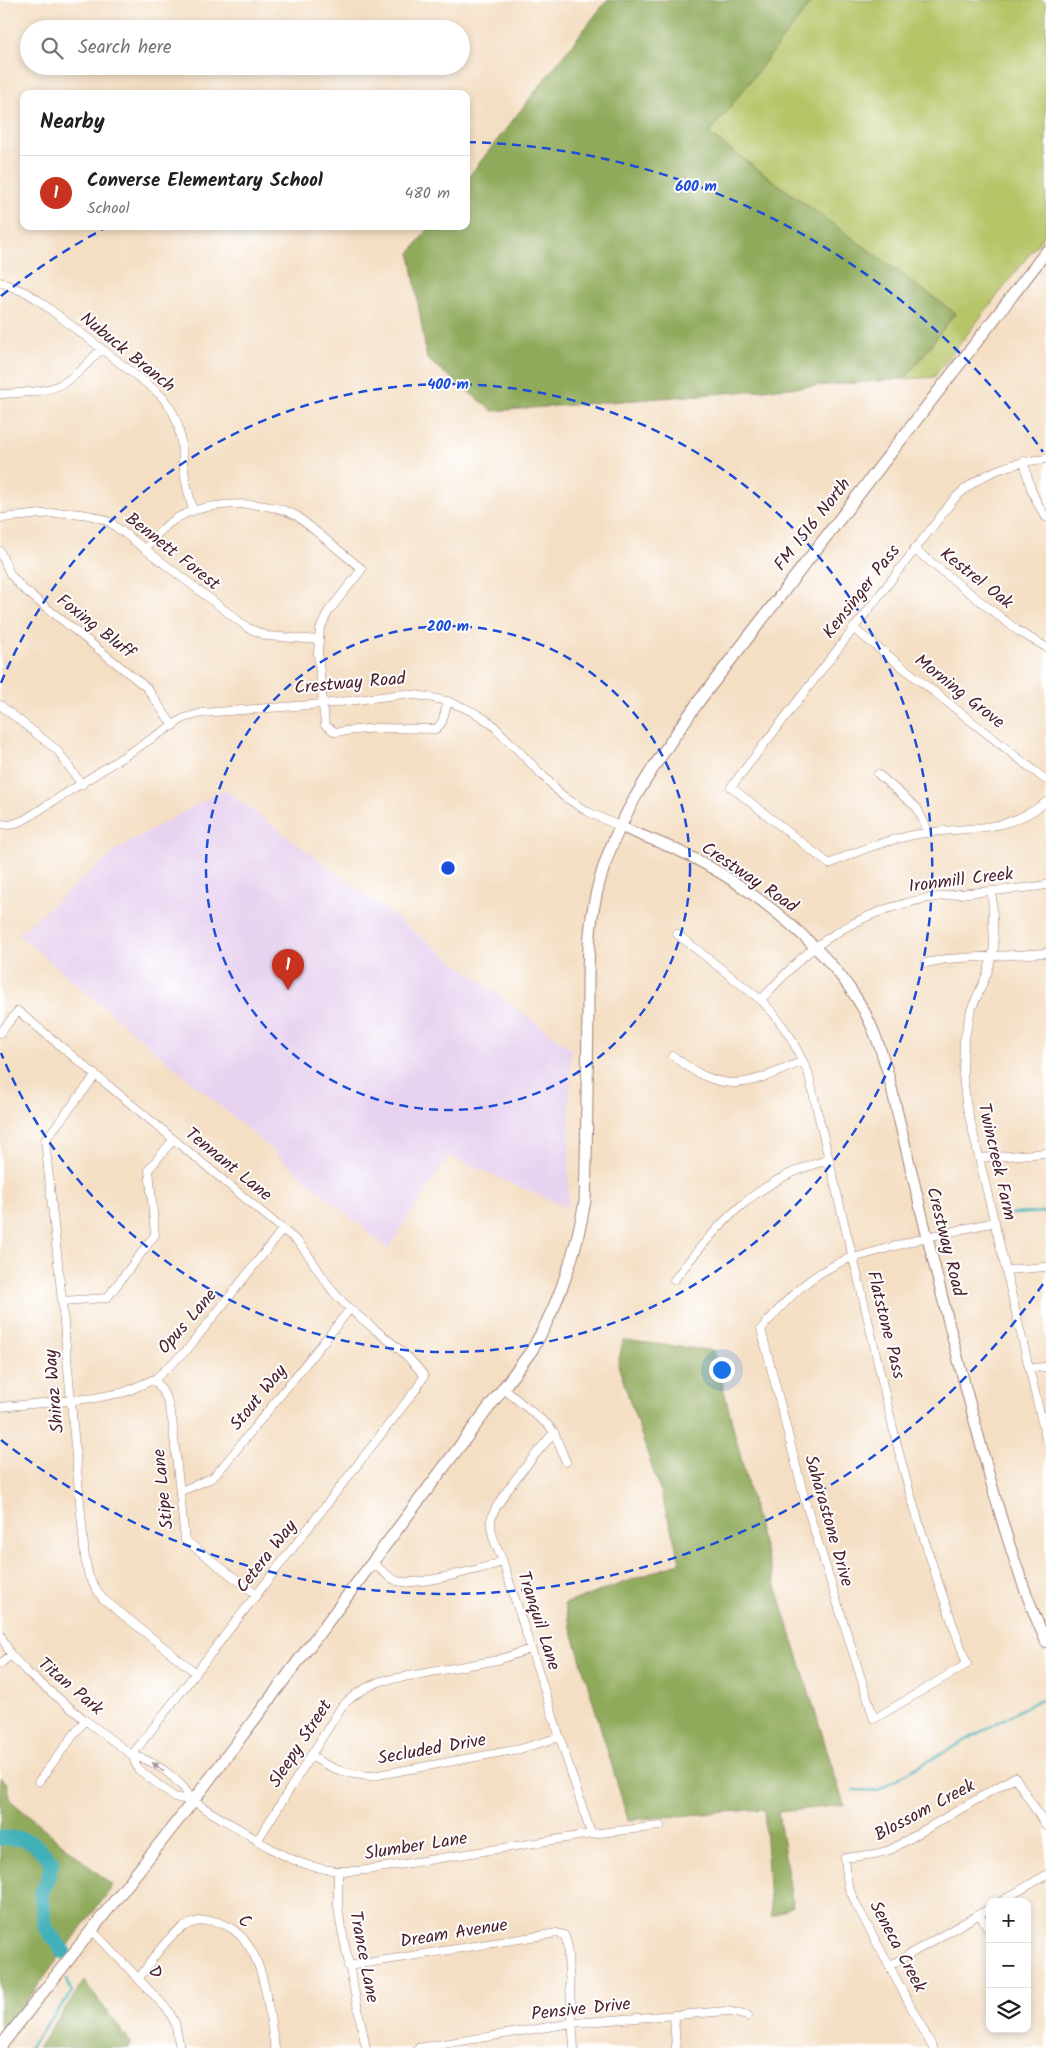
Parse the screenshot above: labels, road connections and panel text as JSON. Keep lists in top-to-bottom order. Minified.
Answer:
{"streets":{"main road":["FM 1516 North"],"street":["Nubuck Branch","Bennett Forest","Kestrel Oak","Kensinger Pass","Foxing Bluff","Crestway Road","Morning Grove","Ironmill Creek","Twincreek Farm","Tennant Lane","Opus Lane","Flatstone Pass","Shiraz Way","Stout Way","Stipe Lane","Saharastone Drive","Cetera Way","Tranquil Lane","Titan Park","Sleepy Street","Secluded Drive","Blossom Creek","Slumber Lane","C","Dream Avenue","Seneca Creek","Trance Lane","D","Pensive Drive"]},"crossings":[["FM 1516 North","Crestway Road"],["FM 1516 North","Slumber Lane"],["FM 1516 North","D"],["Kestrel Oak","Kensinger Pass"],["Kensinger Pass","Morning Grove"],["Foxing Bluff","Crestway Road"],["Crestway Road","Ironmill Creek"],["Ironmill Creek","Twincreek Farm"],["Ironmill Creek","Flatstone Pass"],["Tennant Lane","Opus Lane"],["Tennant Lane","Shiraz Way"],["Tennant Lane","Stout Way"],["Tennant Lane","Cetera Way"],["Opus Lane","Shiraz Way"],["Opus Lane","Stipe Lane"],["Flatstone Pass","Saharastone Drive"],["Shiraz Way","Cetera Way"],["Stout Way","Stipe Lane"],["Stipe Lane","Cetera Way"],["Cetera Way","Titan Park"],["Tranquil Lane","Sleepy Street"],["Tranquil Lane","Secluded Drive"],["Tranquil Lane","Slumber Lane"],["Sleepy Street","Secluded Drive"],["Sleepy Street","Slumber Lane"],["Blossom Creek","Seneca Creek"],["Slumber Lane","Trance Lane"],["C","D"],["Dream Avenue","Trance Lane"],["Dream Avenue","Pensive Drive"]],"page":{"search":"Search here","heading":"Nearby","list":[{"mark":"1","name":"Converse Elementary School","note":"School","value":"480 m"}],"pins":"1","map_buttons":["+","−"]},"rings":["600 m","400 m","200 m"]}
